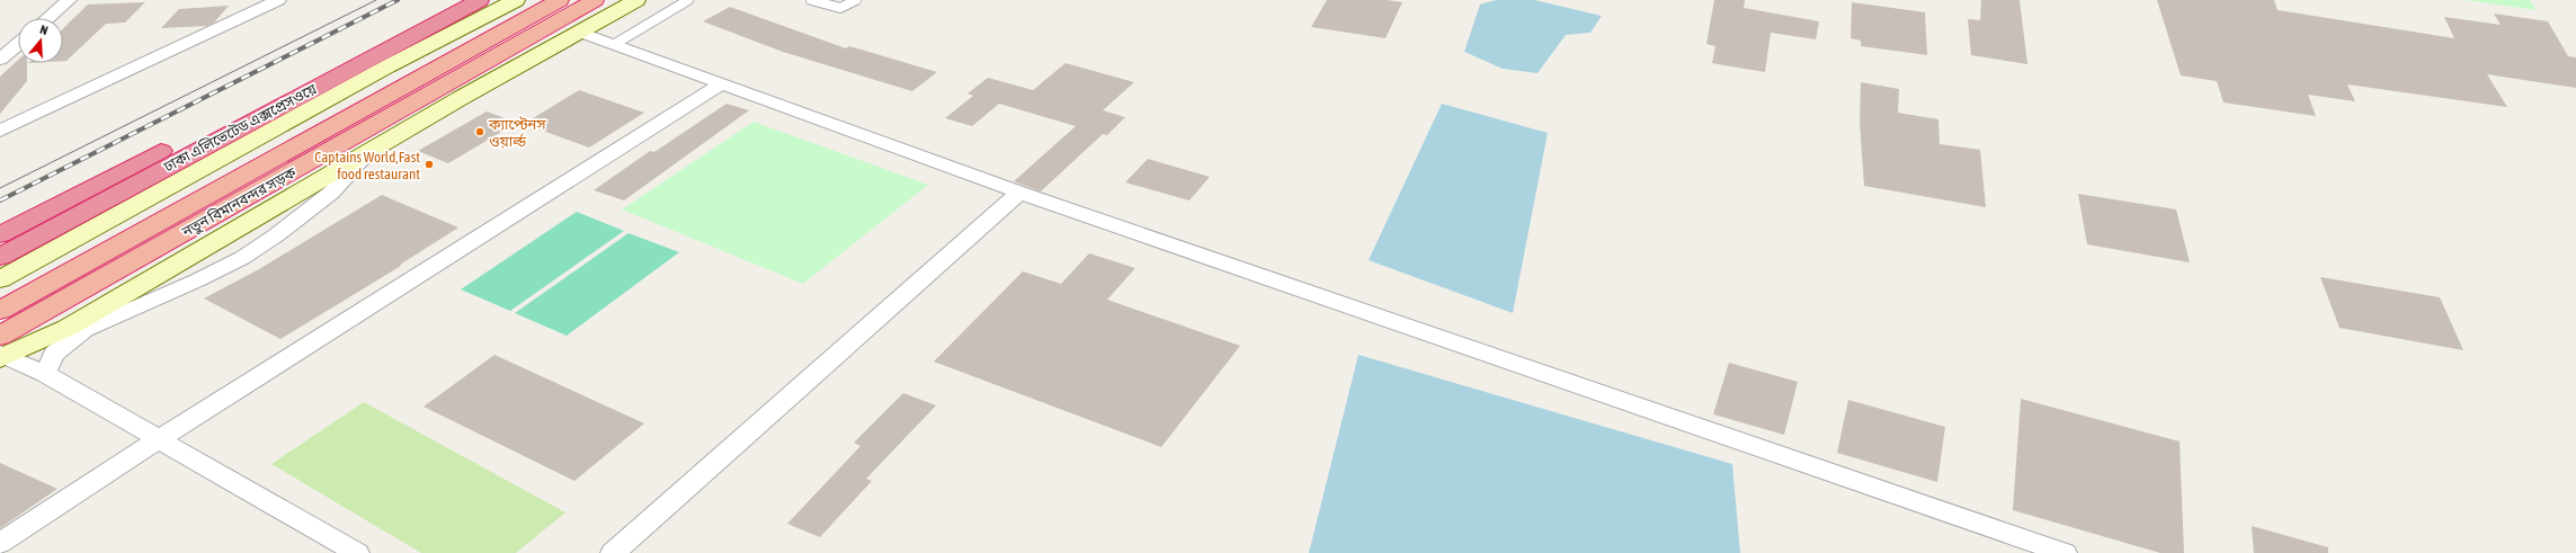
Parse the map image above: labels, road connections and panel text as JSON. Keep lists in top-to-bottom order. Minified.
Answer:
{"streets":{"highway":["ঢাকা এলিভেটেড এক্সপ্রেসওয়ে","নতুন বিমানবন্দর সড়ক"]},"places":["ক্যাপ্টেনস ওয়ার্ল্ড","Captains World,Fast food restaurant"],"north":"top"}
